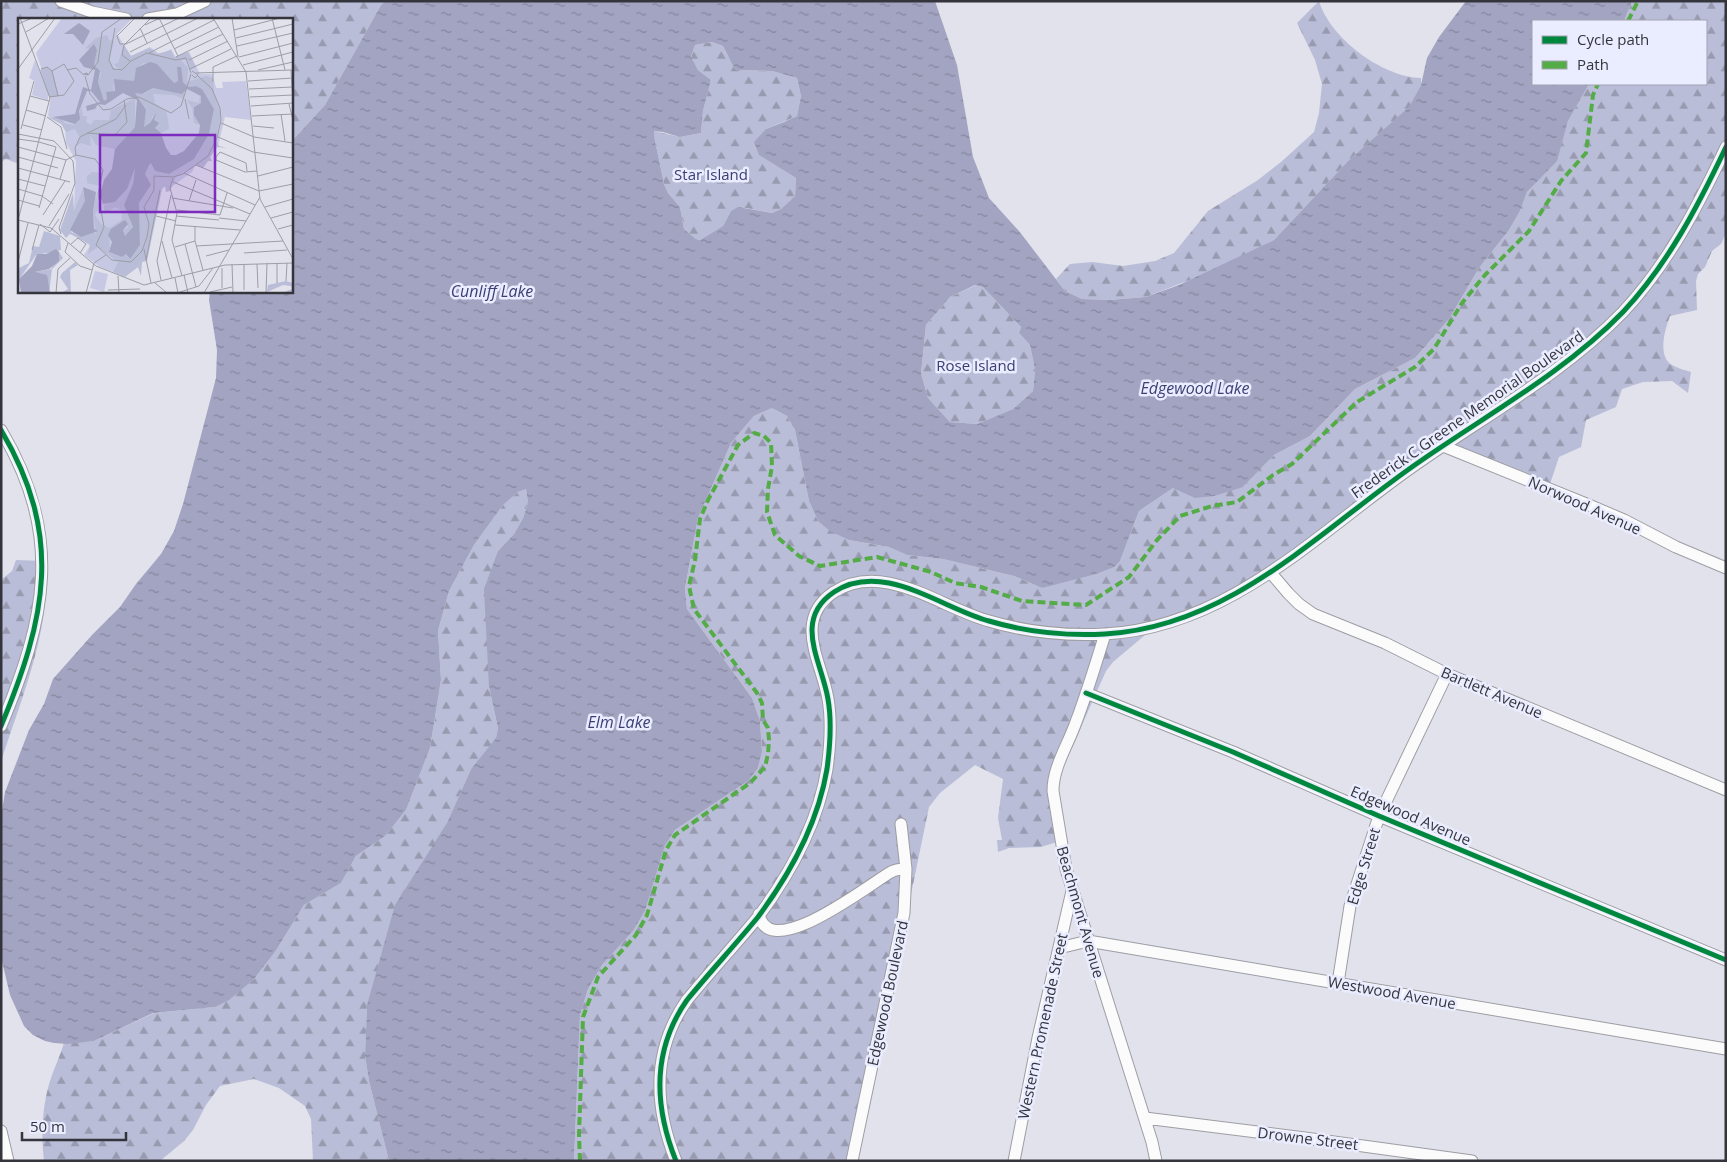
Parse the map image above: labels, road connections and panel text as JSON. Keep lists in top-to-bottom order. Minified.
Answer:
{"streets":{"street":["Frederick C Greene Memorial Boulevard","Norwood Avenue","Bartlett Avenue","Edgewood Avenue","Edge Street","Beachmont Avenue","Westwood Avenue","Edgewood Boulevard","Western Promenade Street","Drowne Street"]},"crossings":[["Frederick C Greene Memorial Boulevard","Norwood Avenue"],["Frederick C Greene Memorial Boulevard","Bartlett Avenue"],["Frederick C Greene Memorial Boulevard","Beachmont Avenue"],["Bartlett Avenue","Edge Street"],["Edgewood Avenue","Edge Street"],["Edgewood Avenue","Beachmont Avenue"],["Edge Street","Westwood Avenue"],["Beachmont Avenue","Westwood Avenue"],["Beachmont Avenue","Western Promenade Street"],["Beachmont Avenue","Drowne Street"],["Westwood Avenue","Western Promenade Street"]],"water":["Cunliff Lake","Edgewood Lake","Elm Lake"],"parks":["Star Island","Rose Island"],"legend":["Cycle path","Path"],"scale_bar":"50 m"}
